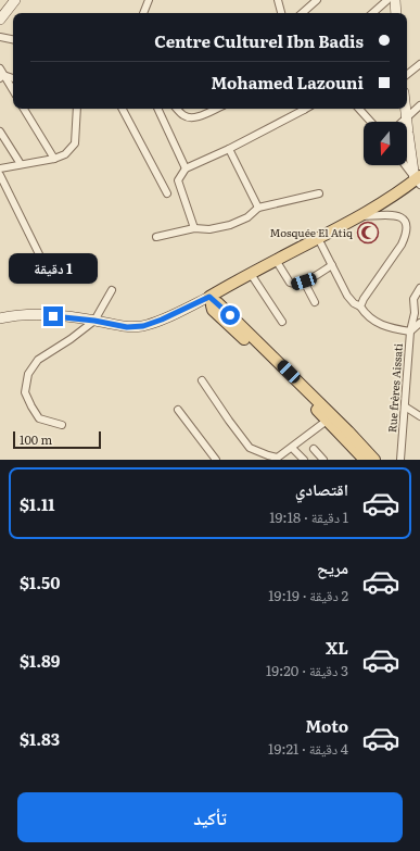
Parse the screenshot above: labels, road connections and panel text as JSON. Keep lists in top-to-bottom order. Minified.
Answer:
{"streets":{"street":["Rue frères Aissati"]},"places":{"mosque":["Mosquée El Atiq"]},"scale_bar":"100 m","north":"bottom","page":{"banner":["Centre Culturel Ibn Badis","Mohamed Lazouni"],"bubble":"1 دقيقة","scale":"100 m","list":[{"name":"اقتصادي","note":"1 دقيقة · 19:18","value":"$1.11"},{"name":"مريح","note":"2 دقيقة · 19:19","value":"$1.50"},{"name":"XL","note":"3 دقيقة · 19:20","value":"$1.89"},{"name":"Moto","note":"4 دقيقة · 19:21","value":"$1.83"}],"buttons":"تأكيد"}}
